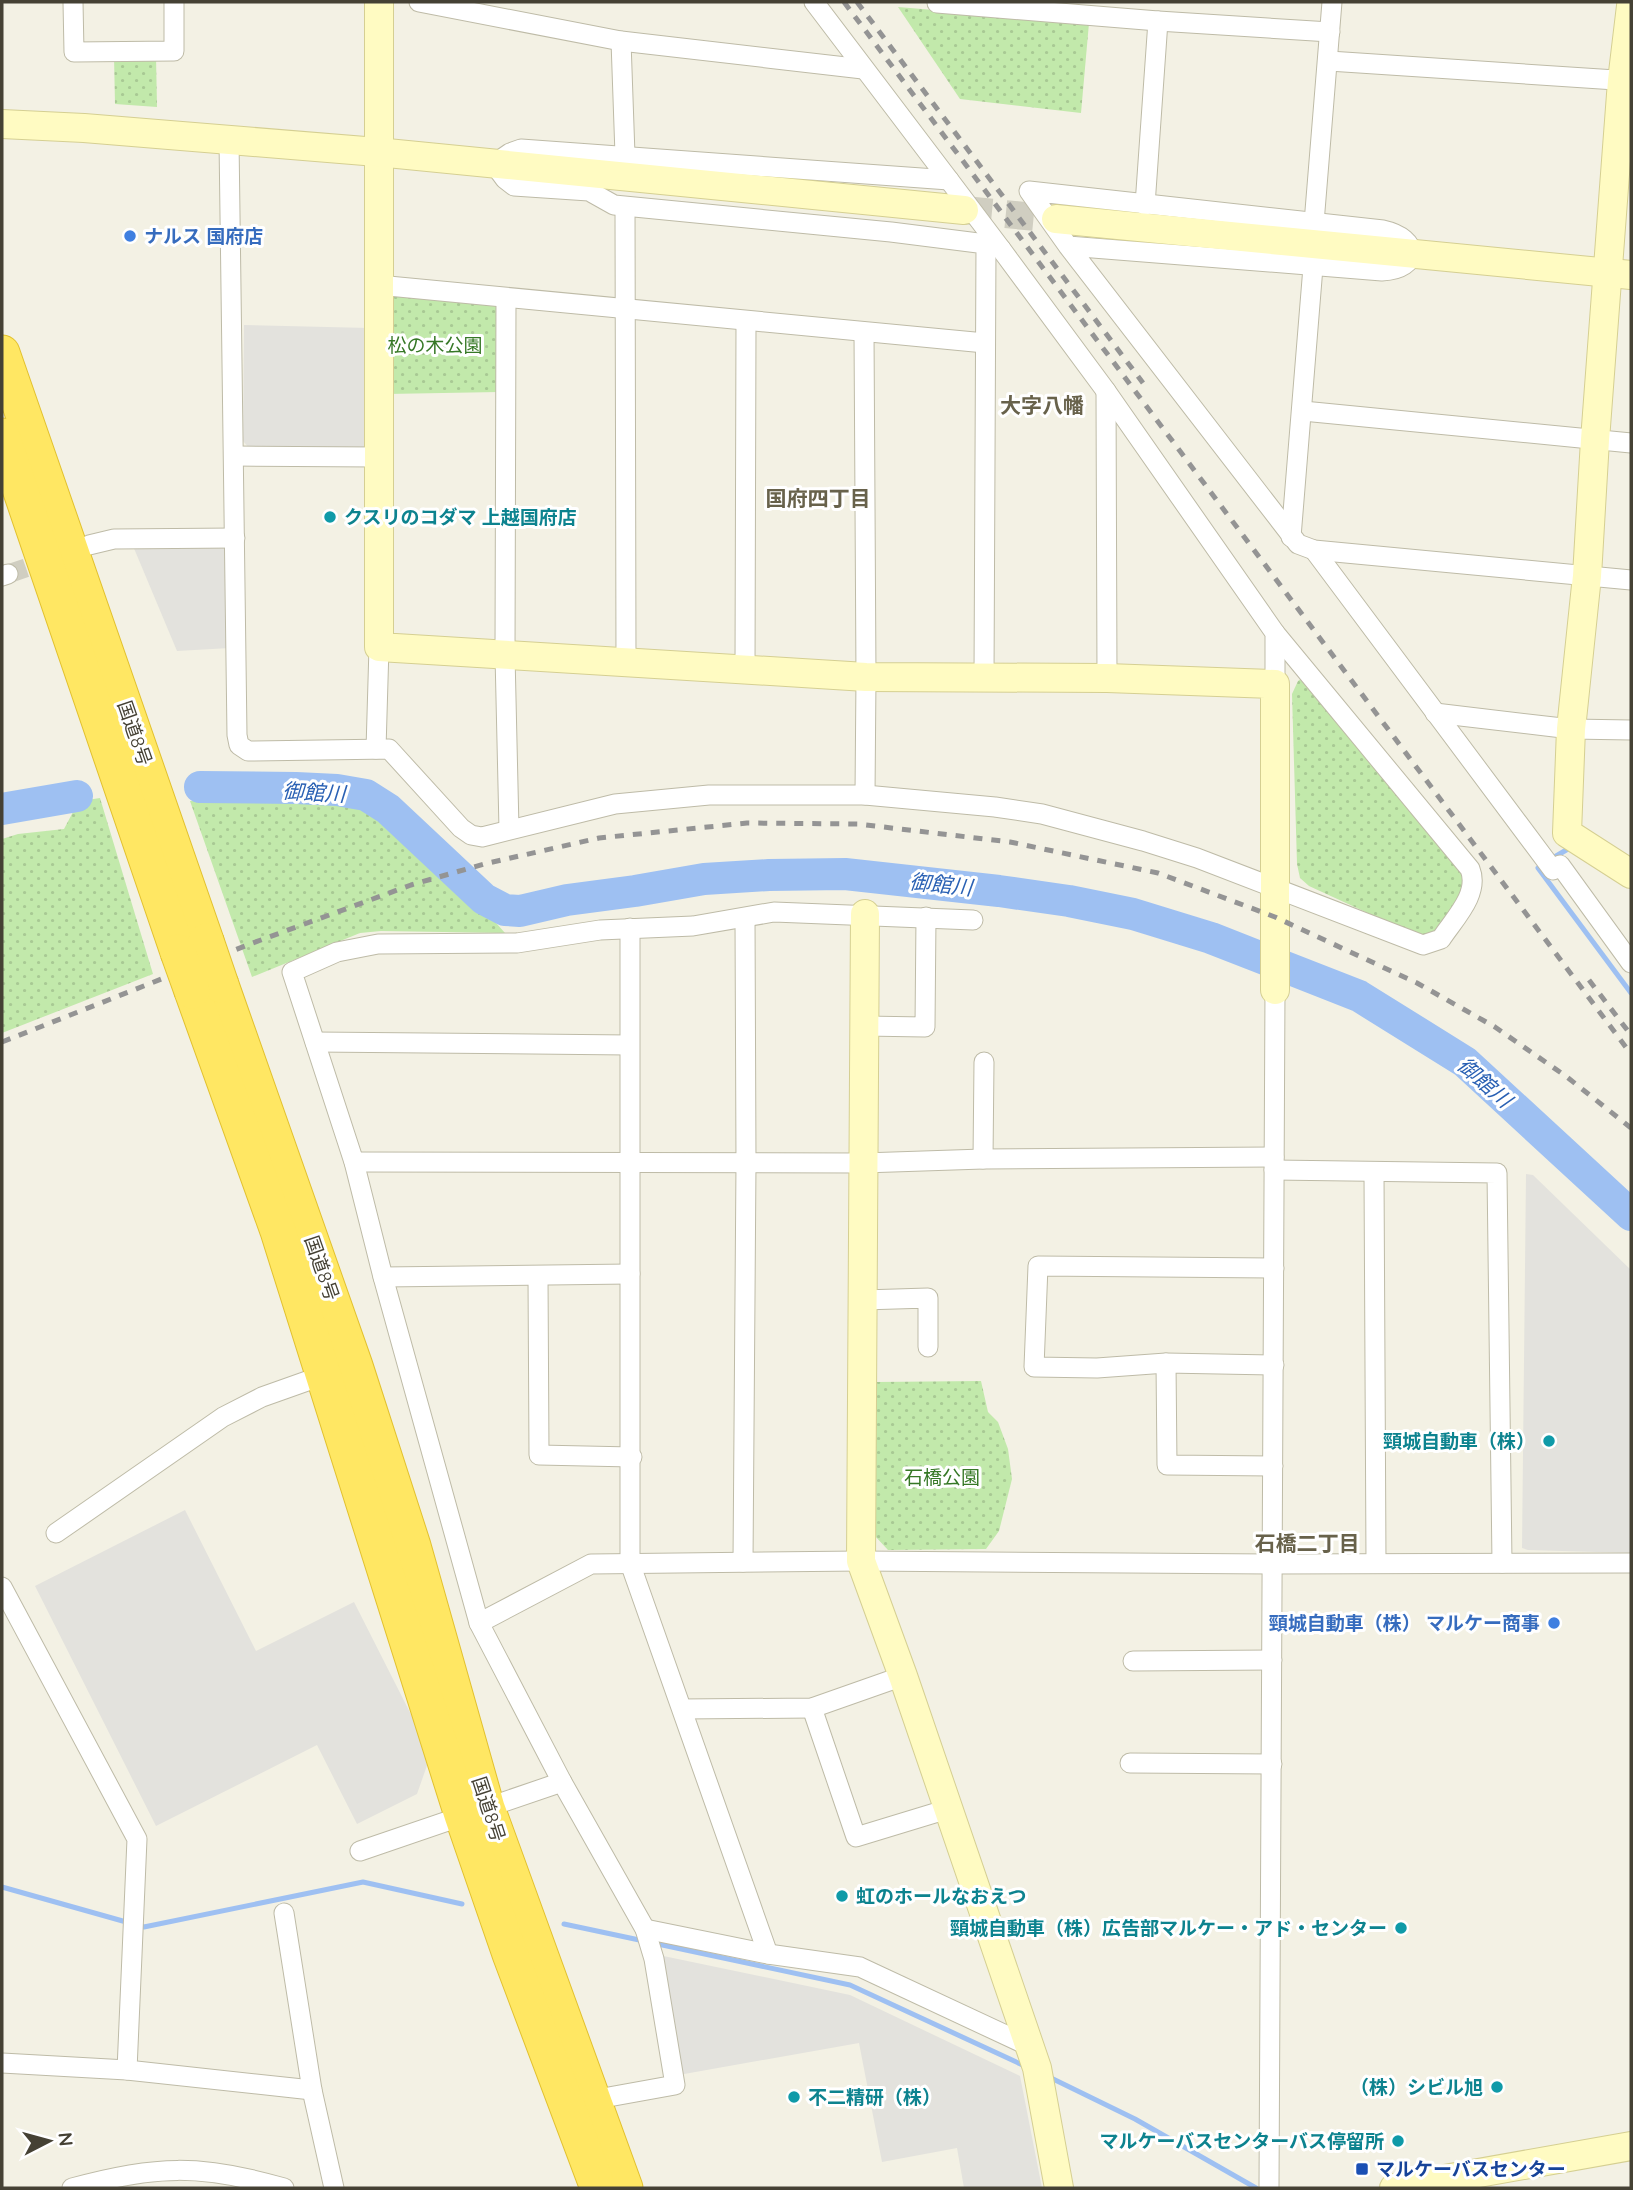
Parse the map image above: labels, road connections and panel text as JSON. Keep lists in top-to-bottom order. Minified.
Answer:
{"streets":{"highway":["国道8号"]},"districts":["大字八幡","国府四丁目","石橋二丁目"],"water":["御館川"],"parks":["松の木公園","石橋公園"],"places":{"other":["ナルス 国府店","クスリのコダマ 上越国府店","頸城自動車（株）","頸城自動車（株） マルケー商事","虹のホールなおえつ","頸城自動車（株）広告部マルケー・アド・センター","（株）シビル旭","不二精研（株）","マルケーバスセンターバス停留所"],"transit":["マルケーバスセンター"]},"north":"right"}
